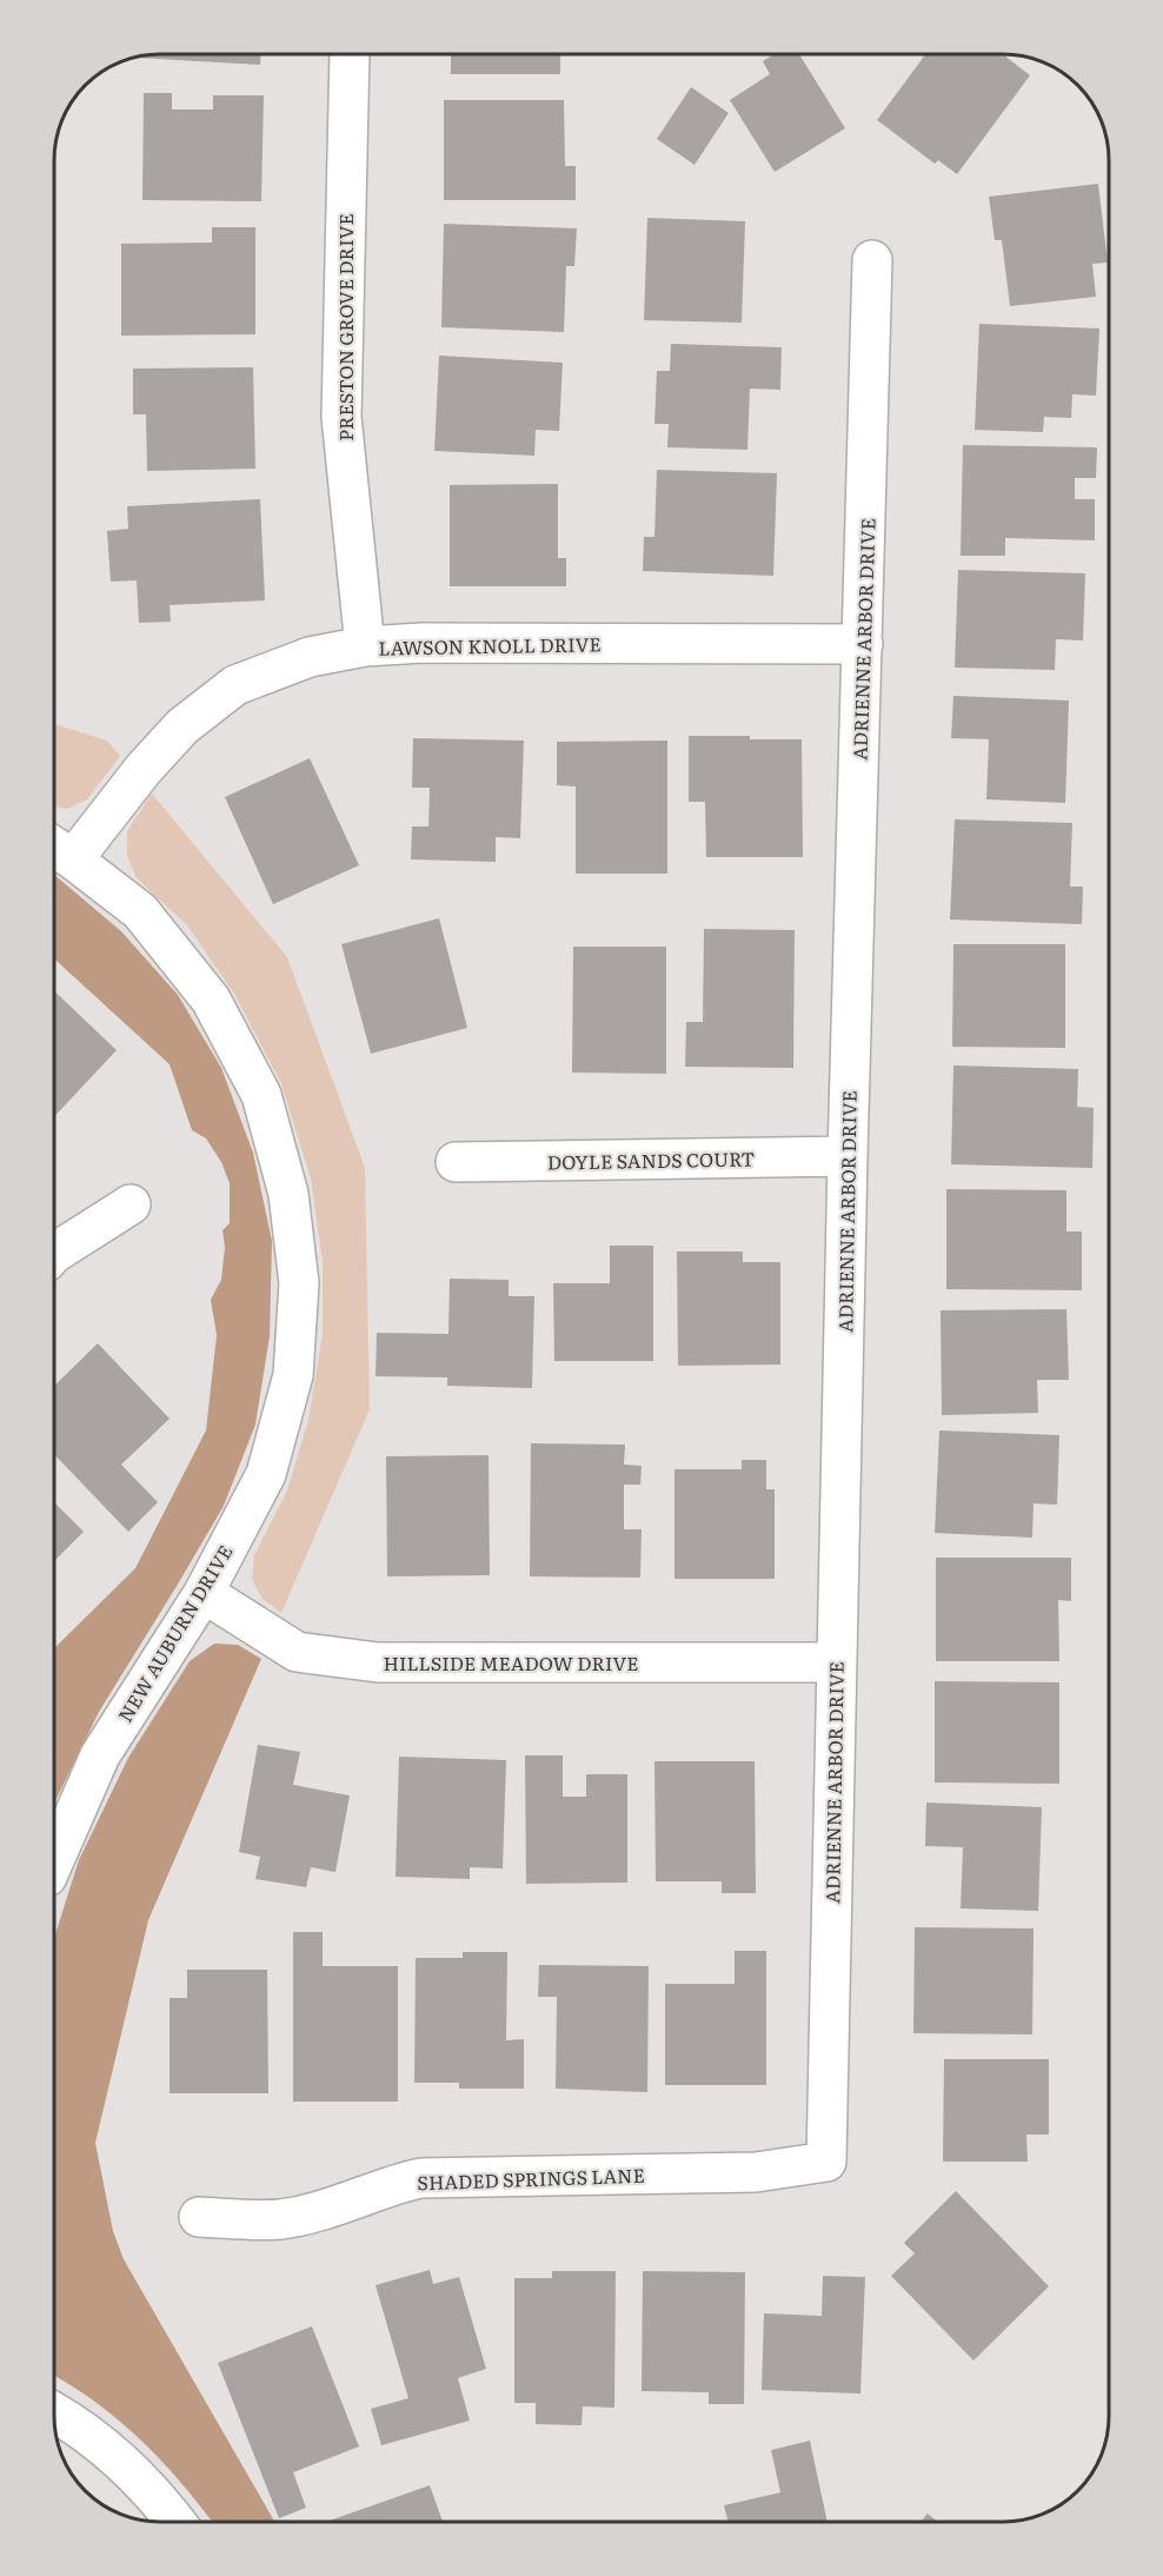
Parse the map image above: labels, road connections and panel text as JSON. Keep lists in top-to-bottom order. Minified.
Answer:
{"streets":{"street":["PRESTON GROVE DRIVE","ADRIENNE ARBOR DRIVE","LAWSON KNOLL DRIVE","DOYLE SANDS COURT","NEW AUBURN DRIVE","HILLSIDE MEADOW DRIVE","SHADED SPRINGS LANE"]},"crossings":[["PRESTON GROVE DRIVE","LAWSON KNOLL DRIVE"],["ADRIENNE ARBOR DRIVE","LAWSON KNOLL DRIVE"],["ADRIENNE ARBOR DRIVE","DOYLE SANDS COURT"],["ADRIENNE ARBOR DRIVE","HILLSIDE MEADOW DRIVE"],["ADRIENNE ARBOR DRIVE","SHADED SPRINGS LANE"],["LAWSON KNOLL DRIVE","NEW AUBURN DRIVE"],["NEW AUBURN DRIVE","HILLSIDE MEADOW DRIVE"]]}
